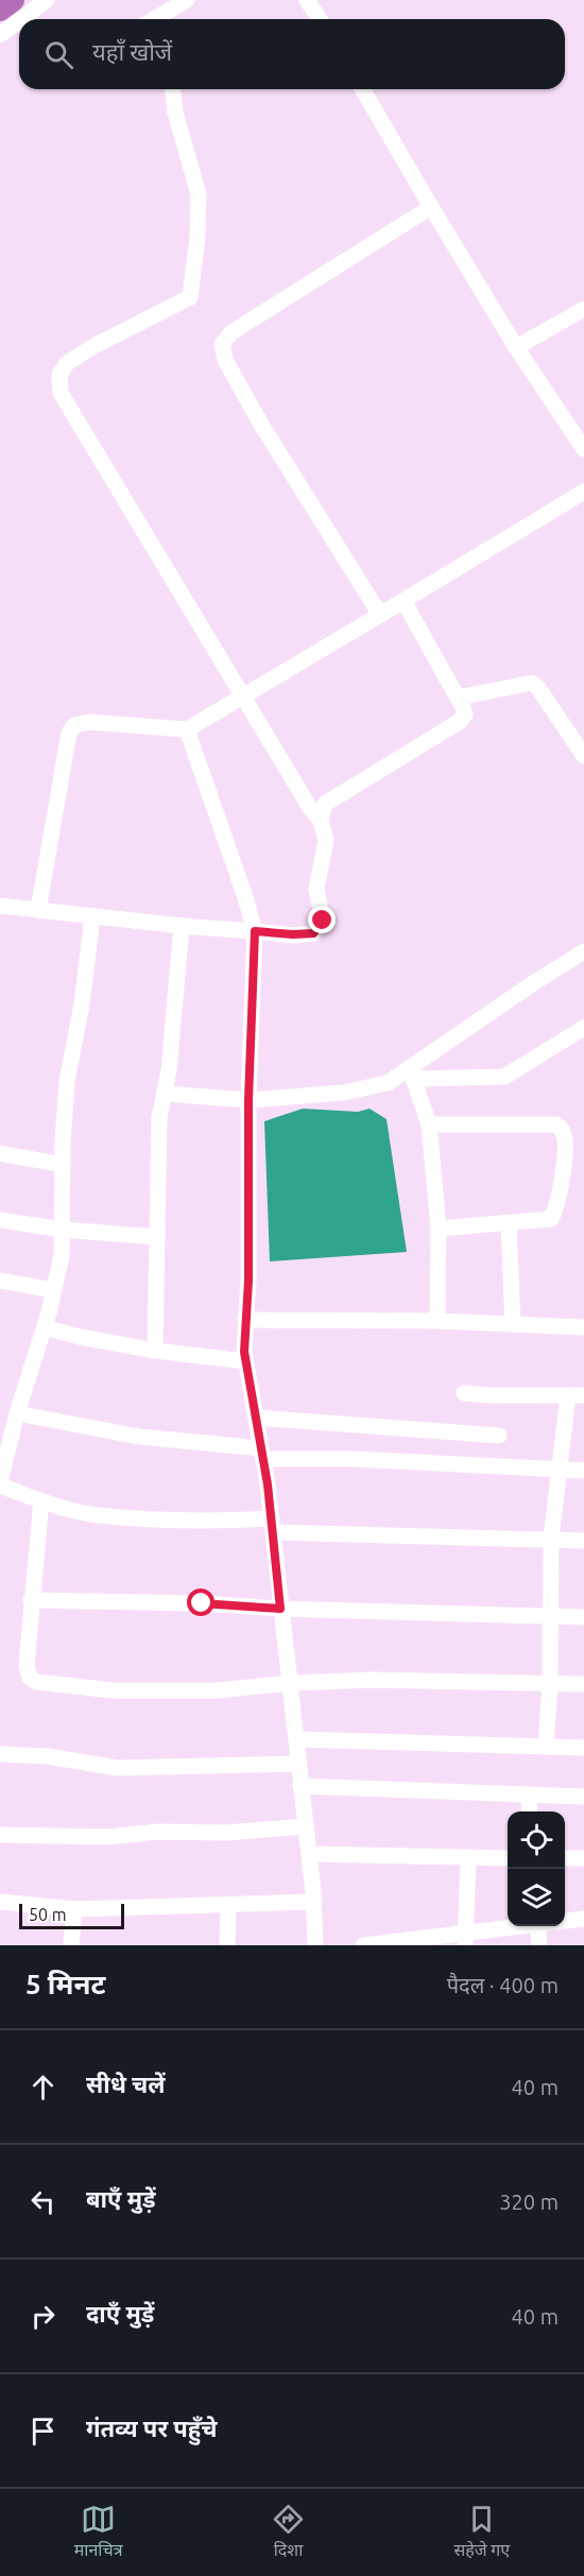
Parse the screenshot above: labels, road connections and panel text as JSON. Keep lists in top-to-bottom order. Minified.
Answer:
{"scale_bar":"50 m","page":{"search":"यहाँ खोजें","scale":"50 m","heading":["5 मिनट","पैदल · 400 m"],"list":[["सीधे चलें","40 m"],["बाएँ मुड़ें","320 m"],["दाएँ मुड़ें","40 m"],"गंतव्य पर पहुँचे"],"nav":["मानचित्र","दिशा","सहेजे गए"]}}
